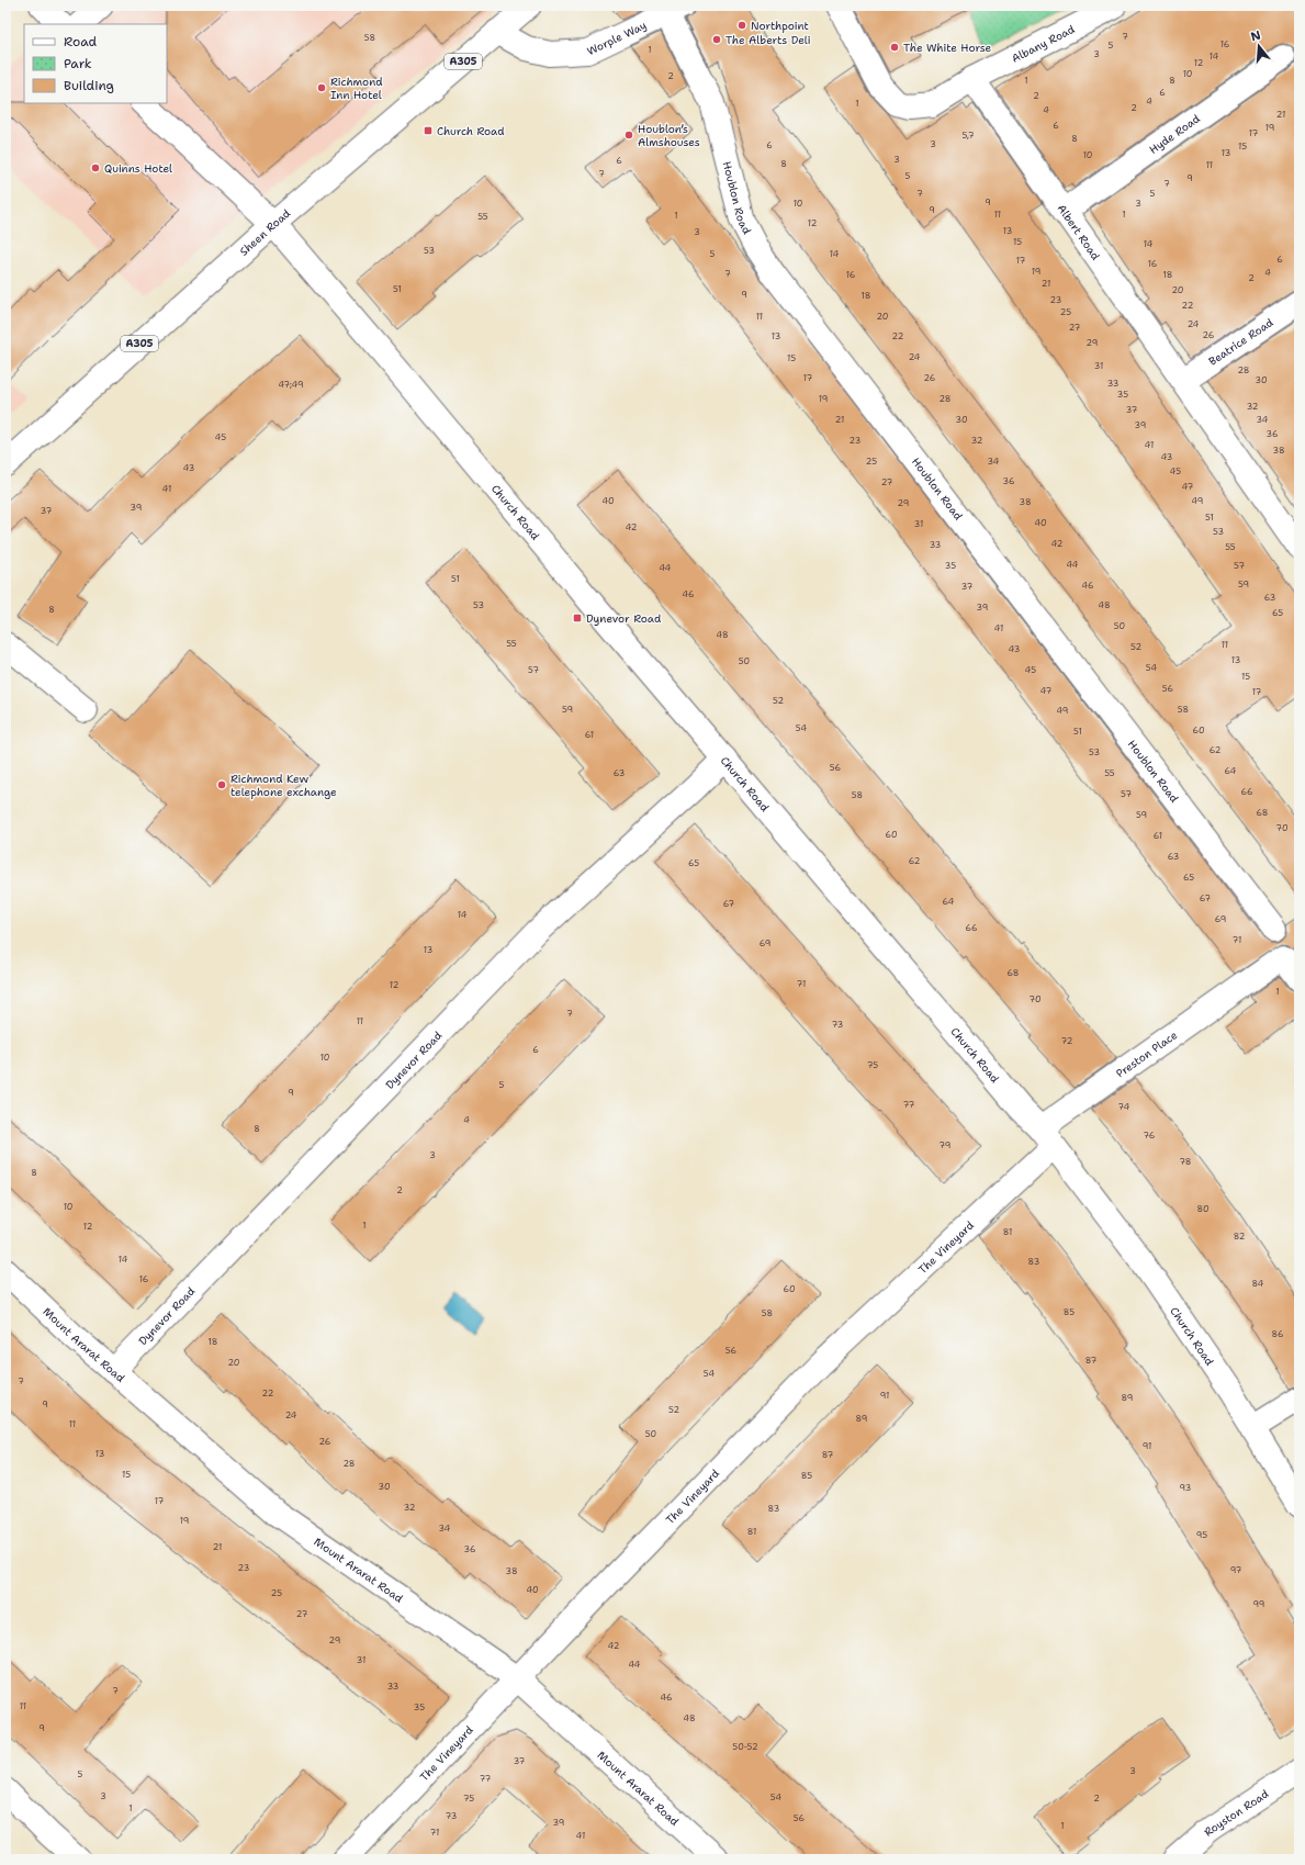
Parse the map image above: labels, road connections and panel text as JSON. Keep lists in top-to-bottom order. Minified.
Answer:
{"streets":{"street":["Worple Way","Albany Road","A305","Hyde Road","Houblon Road","Sheen Road","Albert Road","Beatrice Road","Church Road","Preston Place","Dynevor Road","The Vineyard","Mount Ararat Road","Royston Road"]},"crossings":[["Worple Way","Houblon Road"],["Worple Way","Sheen Road"],["Albany Road","Albert Road"],["Hyde Road","Albert Road"],["Sheen Road","Church Road"],["Albert Road","Beatrice Road"],["Church Road","Preston Place"],["Church Road","Dynevor Road"],["Church Road","The Vineyard"],["Preston Place","The Vineyard"],["Dynevor Road","Mount Ararat Road"],["The Vineyard","Mount Ararat Road"]],"places":{"other":["Northpoint","The Alberts Deli","The White Horse","Richmond Inn Hotel","Houblon’s Almshouses","Quinns Hotel","Richmond Kew telephone exchange"],"transit":["Church Road","Dynevor Road"]},"house_numbers":["7","58","16","5","1","3","14","12","10","2","1","8","6","2","4","1","2","4","21","6","19","17","5,7","8","3","6","15","13","10","3","6","8","11","7","5","9","7","7","5","9","10","3","9","11","1","1","55","12","13","3","15","14","53","5","14","6","17","16","19","4","7","16","18","2","21","51","20","9","18","23","22","25","11","20","24","27","26","13","22","29","24","15","31","28","17","26","30","33","47;49","35","19","28","32","37","21","30","34","39","36","45","23","32","41","38","43","25","34","43","45","36","27","47","41","40","49","38","29","39","37","51","40","31","42","53","42","33","55","44","35","57","44","51","59","46","37","46","63","53","48","39","8","65","50","41","48","55","11","52","43","13","50","54","57","45","15","56","47","17","52","59","58","49","54","60","51","61","62","53","56","64","63","55","66","57","58","68","59","70","60","61","63","62","65","65","67","64","67","14","69","66","71","69","13","68","71","12","1","70","7","11","73","72","6","10","75","5","9","77","74","4","8","76","79","3","78","8","2","10","80","1","12","81","82","14","83","16","84","60","85","58","86","18","56","87","20","54","7","22","91","89","9","52","24","89","11","50","26","91","13","87","28","15","85","30","93","17","32","83","19","34","81","95","21","36","23","97","38","40","25","99","27","29","42","31","44","33","7","46","11","35","48","9","50-52","37","3","5","77","3","54","75","2","1","73","56","39","1","71","41"],"legend":["Road","Park","Building"],"north":"top"}
